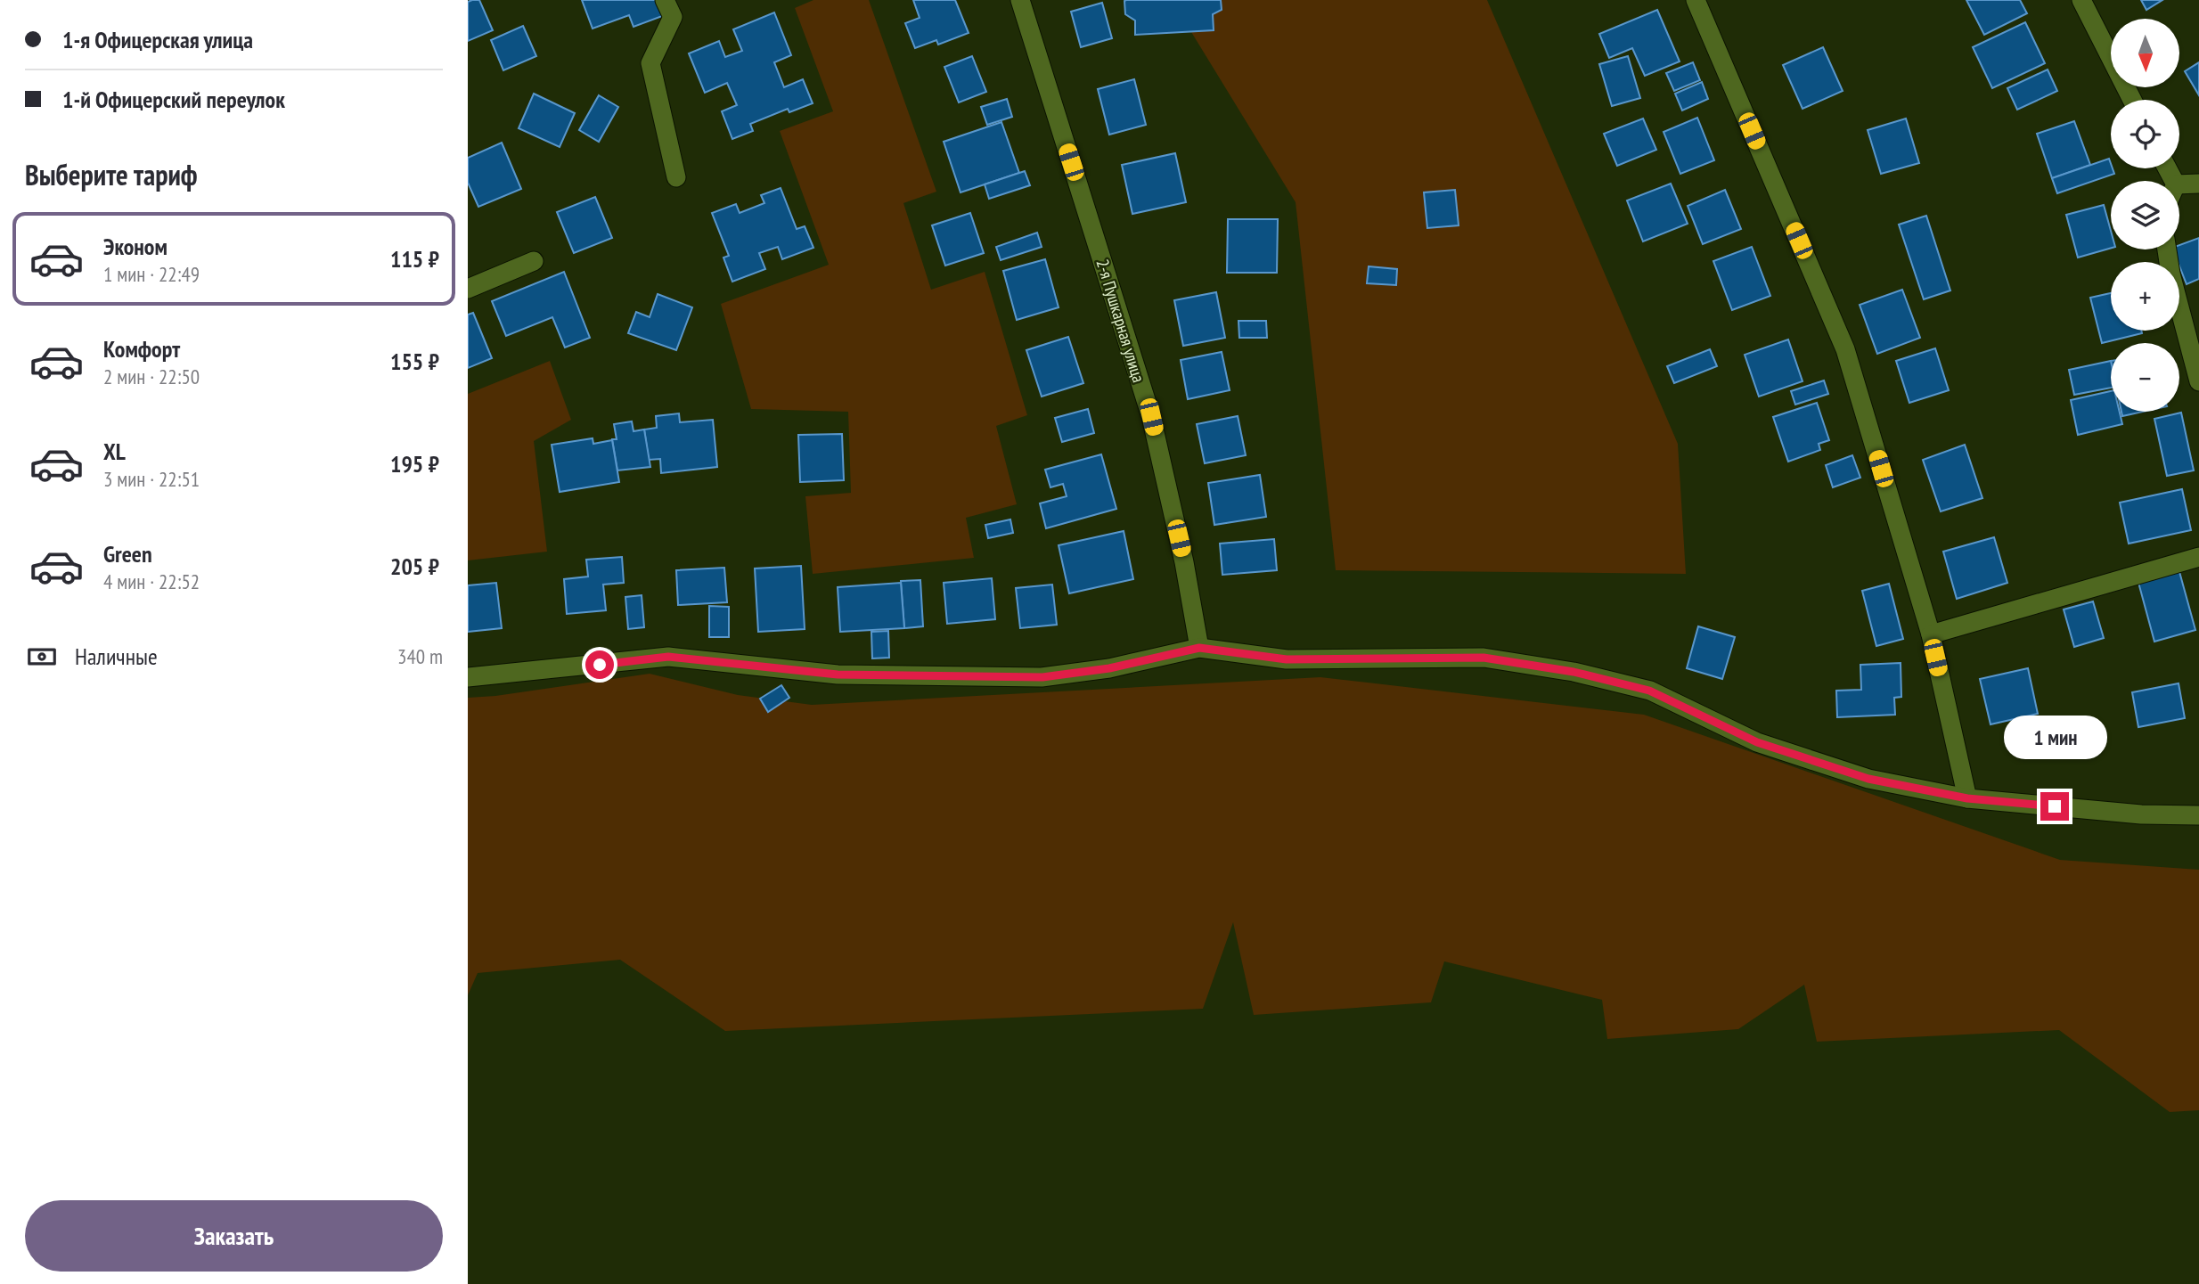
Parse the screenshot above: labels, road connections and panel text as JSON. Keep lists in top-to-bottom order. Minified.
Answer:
{"streets":{"street":["2-я Пушкарная улица"]},"north":"bottom","page":{"banner":["1-я Офицерская улица","1-й Офицерский переулок"],"map_buttons":["+","−"],"heading":"Выберите тариф","list":[{"name":"Эконом","note":"1 мин · 22:49","value":"115 ₽"},{"name":"Комфорт","note":"2 мин · 22:50","value":"155 ₽"},{"name":"XL","note":"3 мин · 22:51","value":"195 ₽"},{"name":"Green","note":"4 мин · 22:52","value":"205 ₽"}],"pay":["Наличные","340 m"],"bubble":"1 мин","buttons":"Заказать"}}
